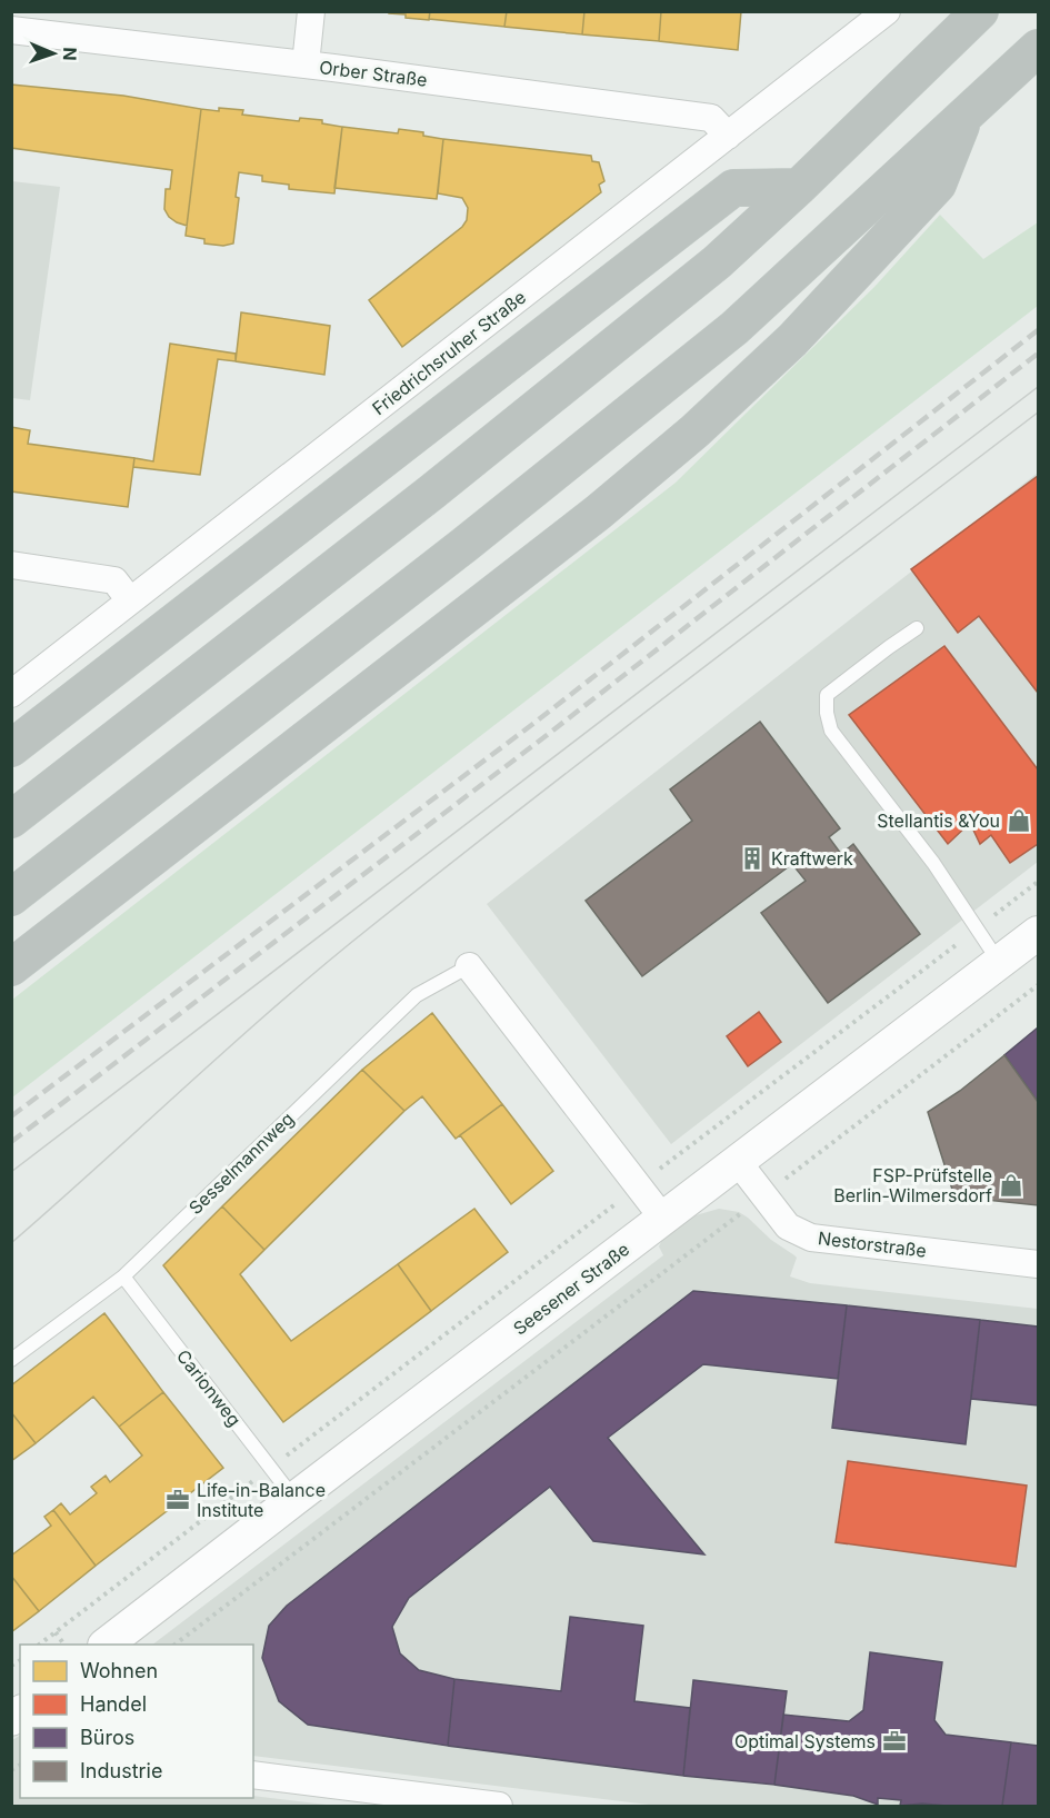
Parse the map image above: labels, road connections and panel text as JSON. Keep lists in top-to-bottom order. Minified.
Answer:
{"streets":{"street":["Orber Straße","Friedrichsruher Straße","Nestorstraße","Seesener Straße"],"lane":["Sesselmannweg","Carionweg"]},"crossings":[["Orber Straße","Friedrichsruher Straße"],["Sesselmannweg","Carionweg"],["Nestorstraße","Seesener Straße"],["Seesener Straße","Carionweg"]],"places":{"shop":["Stellantis &You","FSP-Prüfstelle Berlin-Wilmersdorf"],"building":["Kraftwerk"],"office":["Life-in-Balance Institute","Optimal Systems"]},"legend":["Wohnen","Handel","Büros","Industrie"],"north":"right"}
